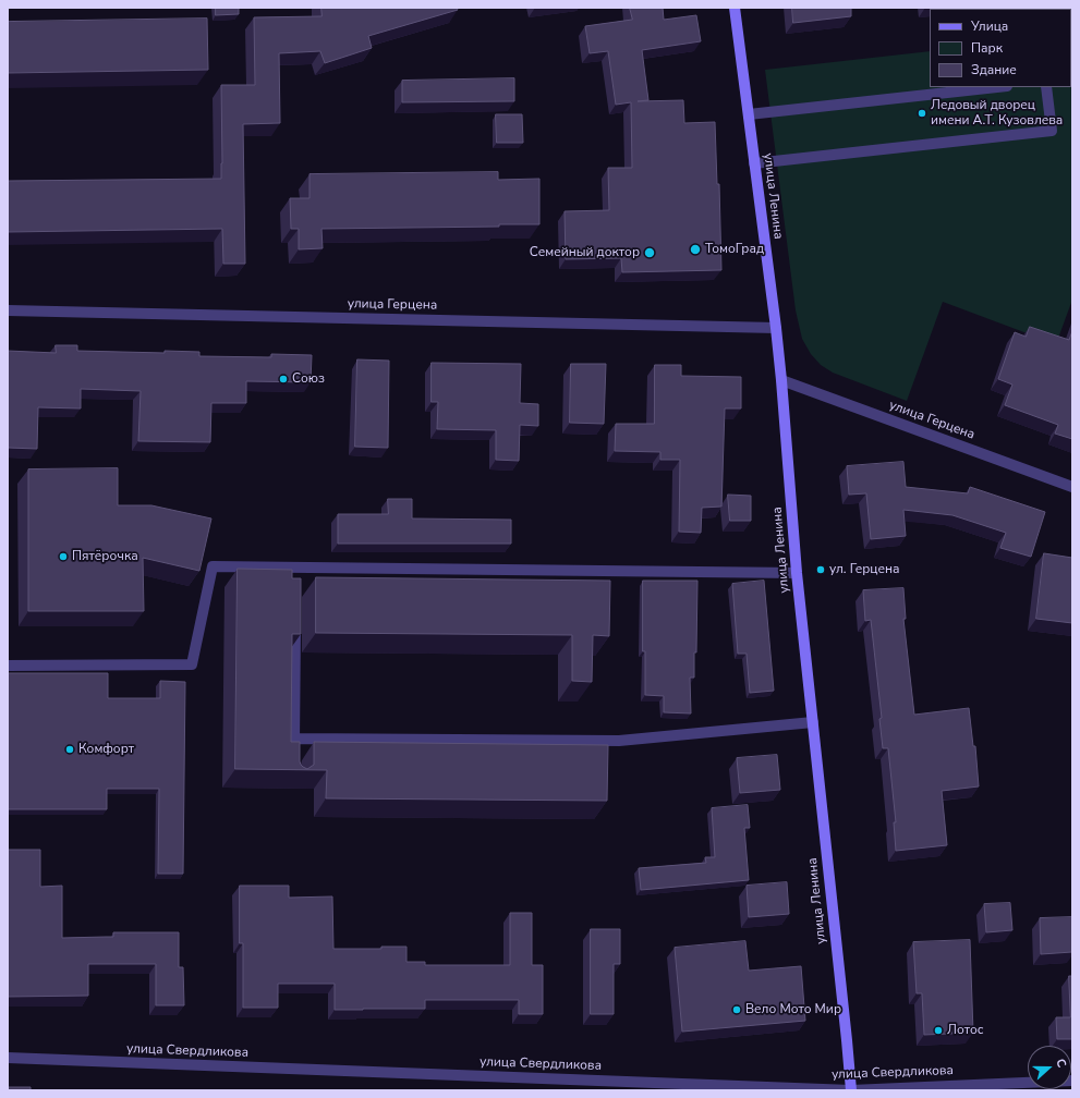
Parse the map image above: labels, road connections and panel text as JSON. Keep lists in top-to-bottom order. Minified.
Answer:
{"streets":{"main road":["улица Ленина"],"street":["улица Герцена","улица Свердликова"]},"crossings":[["улица Ленина","улица Герцена"],["улица Ленина","улица Свердликова"]],"places":["Ледовый дворец имени А.Т. Кузовлева","ТомоГрад","Семейный доктор","Союз","Пятёрочка","ул. Герцена","Комфорт","Вело Мото Мир","Лотос"],"legend":["Улица","Парк","Здание"],"north":"right"}
